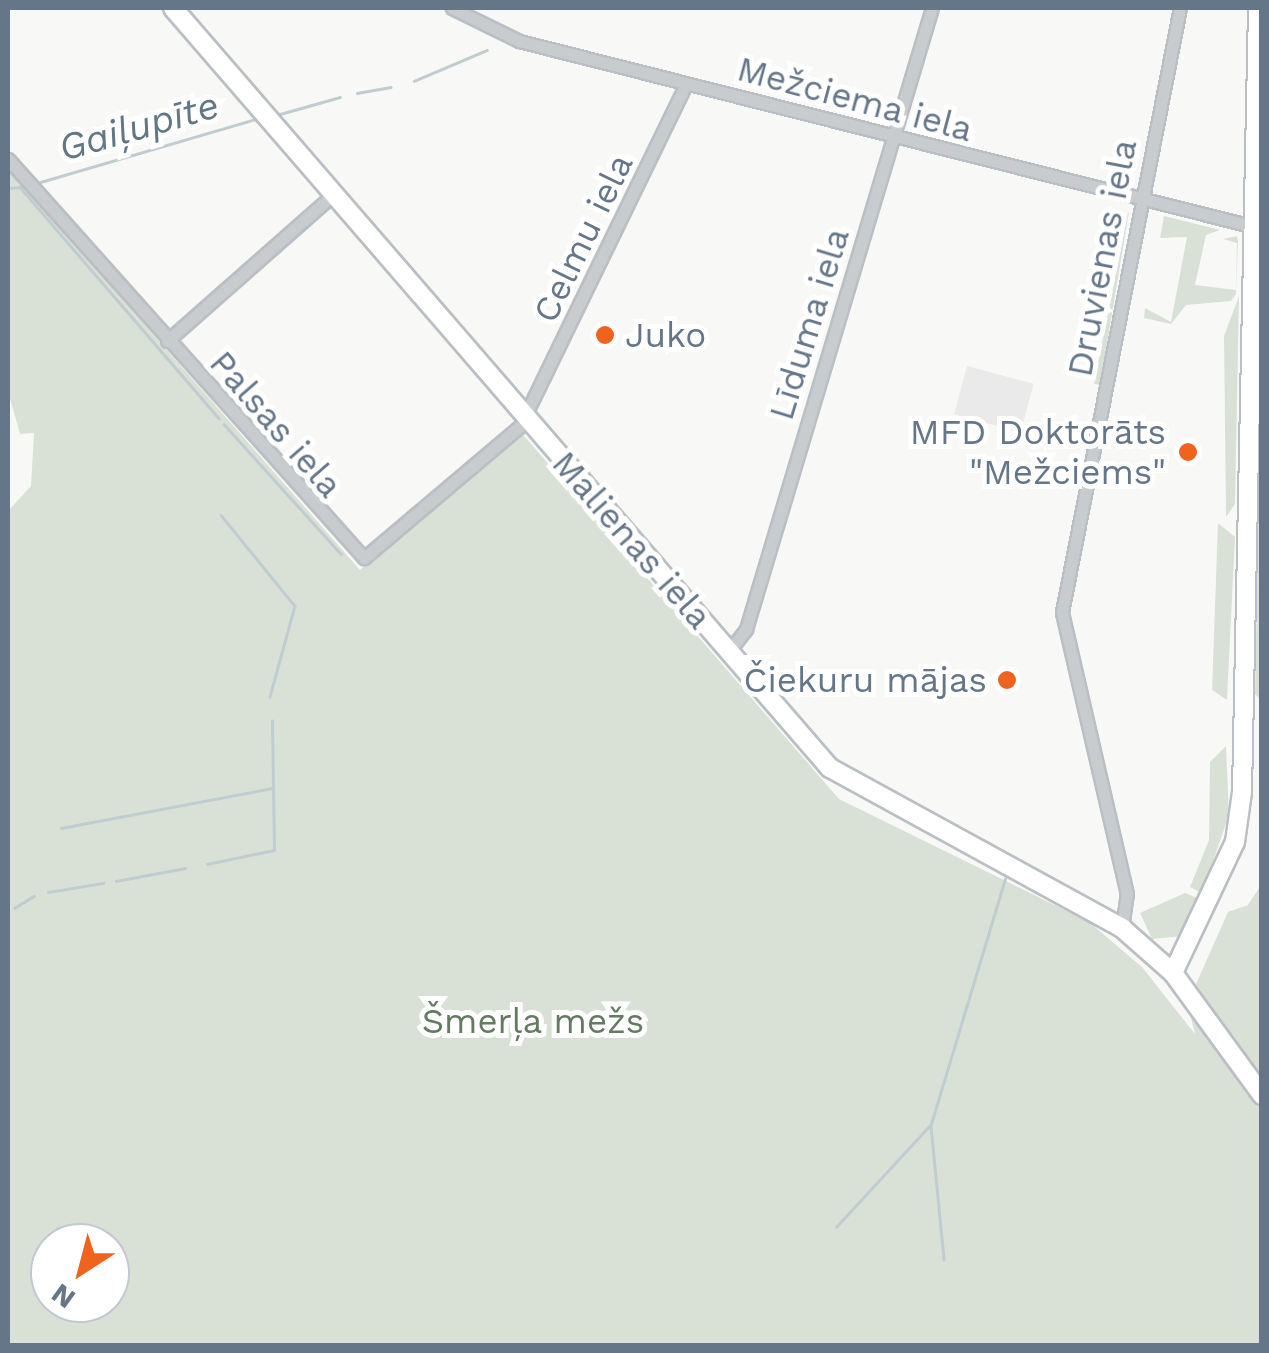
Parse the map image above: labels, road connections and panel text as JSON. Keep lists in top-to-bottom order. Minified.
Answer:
{"streets":{"street":["Mežciema iela","Celmu iela","Druvienas iela","Līduma iela","Palsas iela","Malienas iela"]},"crossings":[["Mežciema iela","Celmu iela"],["Mežciema iela","Druvienas iela"],["Mežciema iela","Līduma iela"],["Celmu iela","Palsas iela"],["Celmu iela","Malienas iela"],["Druvienas iela","Malienas iela"],["Līduma iela","Malienas iela"],["Palsas iela","Malienas iela"]],"water":["Gaiļupīte"],"parks":["Šmerļa mežs"],"places":["Juko","MFD Doktorāts \"Mežciems\"","Čiekuru mājas"],"north":"bottom left"}
